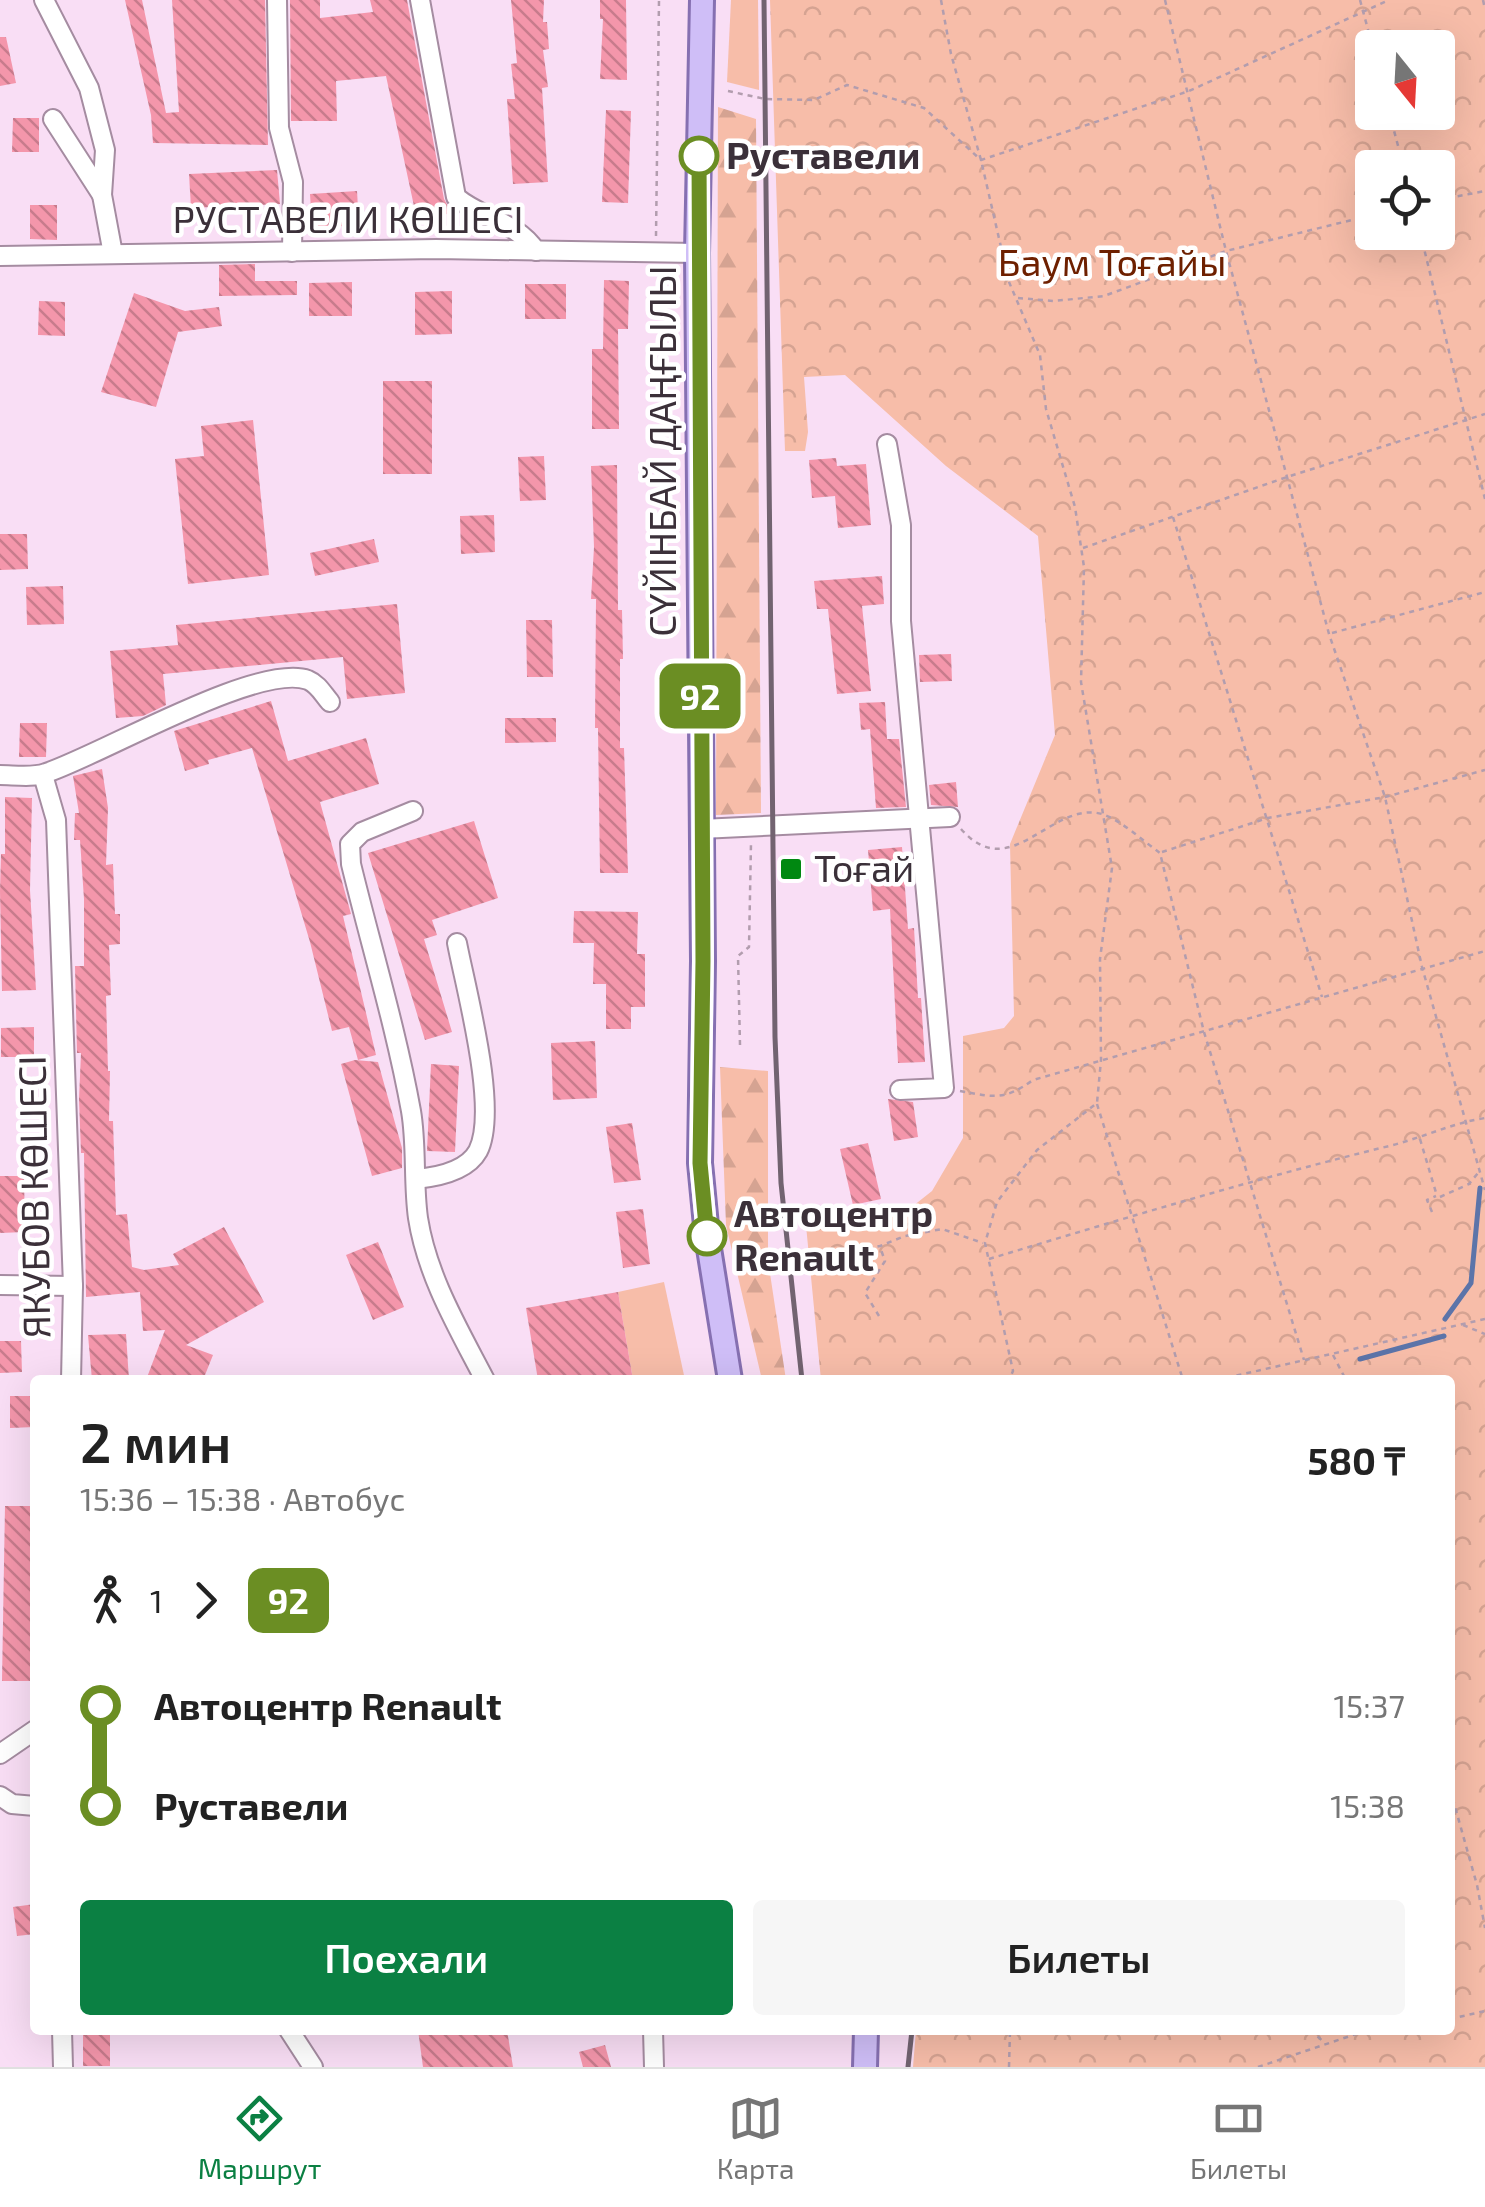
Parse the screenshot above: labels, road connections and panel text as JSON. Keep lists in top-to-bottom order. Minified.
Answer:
{"streets":{"main road":["СҮЙІНБАЙ ДАҢҒЫЛЫ"],"street":["РУСТАВЕЛИ КӨШЕСІ","ЯКУБОВ КӨШЕСІ"]},"crossings":[["РУСТАВЕЛИ КӨШЕСІ","СҮЙІНБАЙ ДАҢҒЫЛЫ"]],"parks":["Баум Тоғайы"],"places":{"other":["Руставели","Автоцентр Renault"],"transit":["Тоғай"]},"lines":["bus line 92"],"north":"bottom","page":{"on_map":"92","heading":["2 мин","15:36 – 15:38 · Автобус","580 ₸"],"legs":["1","92"],"list":[{"name":"Автоцентр Renault","value":"15:37"},{"name":"Руставели","value":"15:38"}],"buttons":["Поехали","Билеты"],"tabs":["Маршрут","Карта","Билеты"]}}
